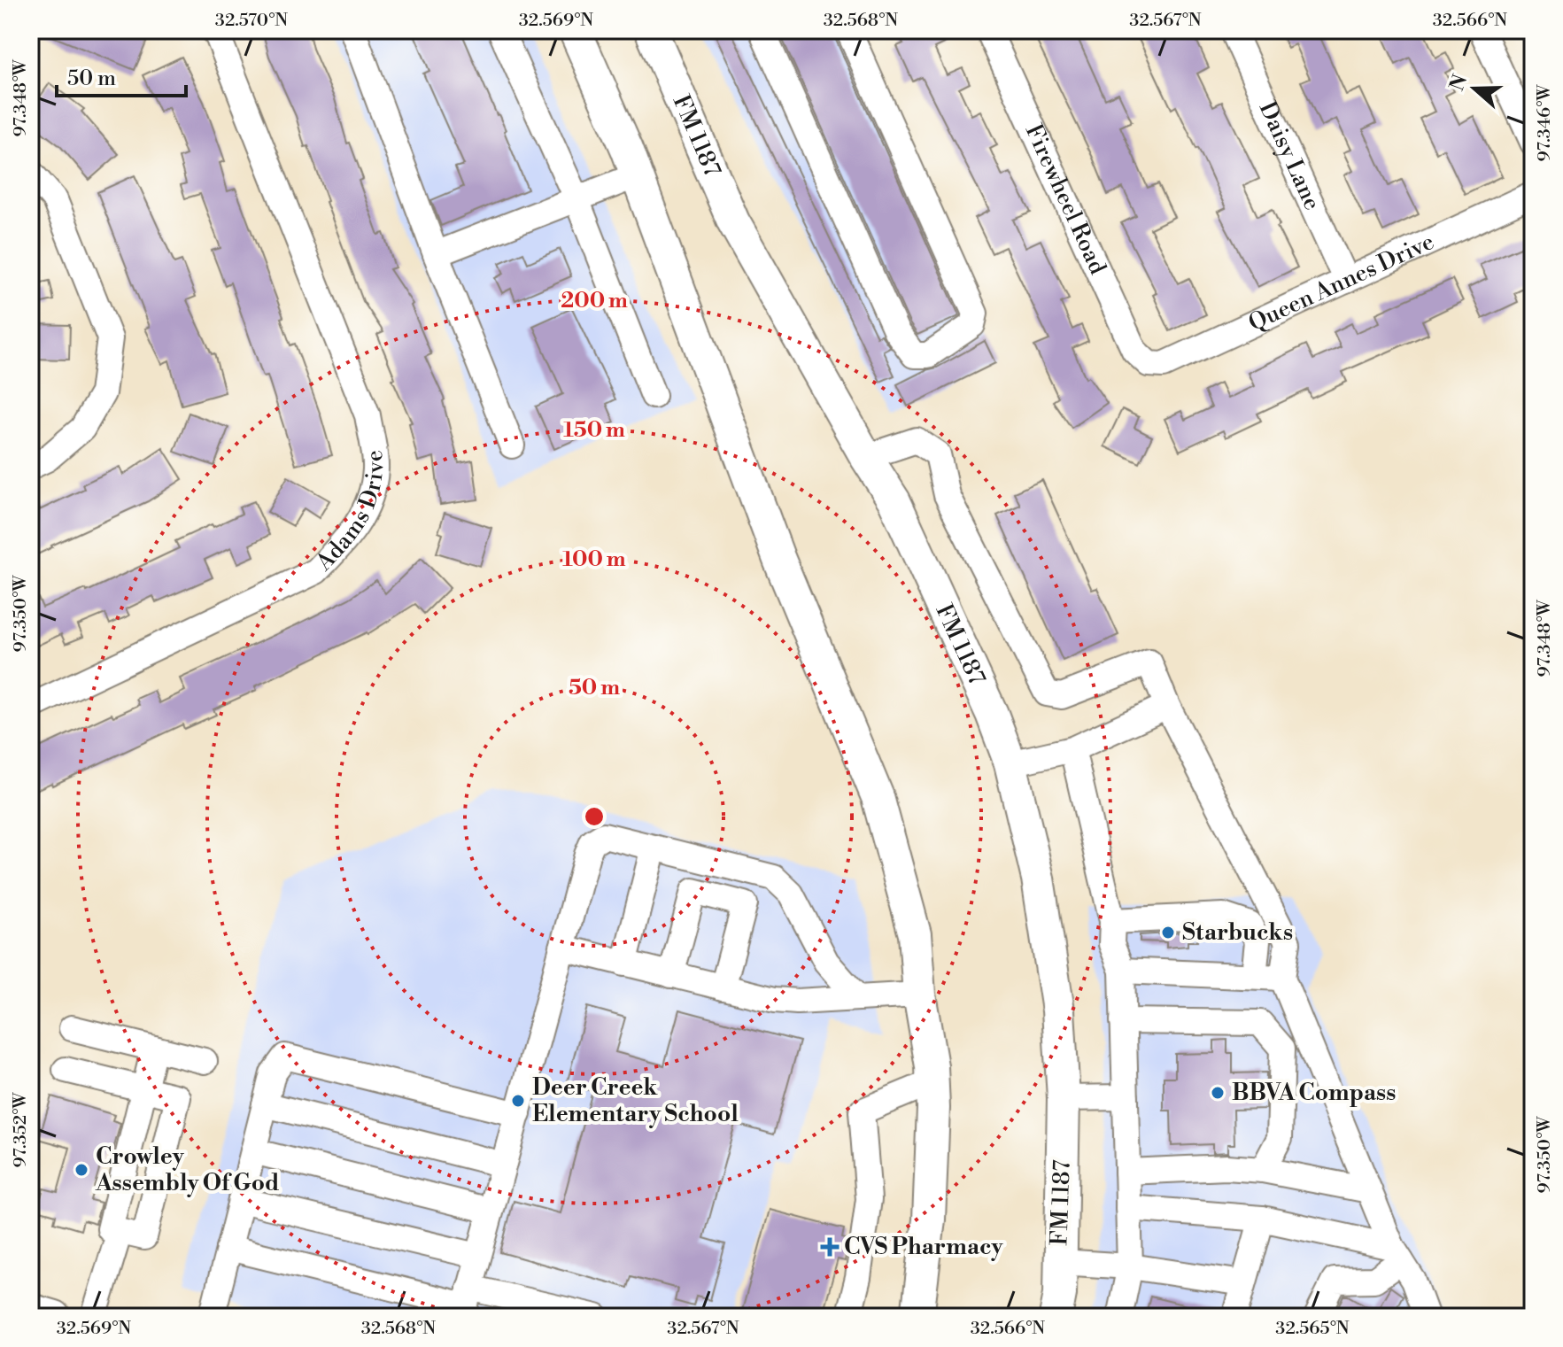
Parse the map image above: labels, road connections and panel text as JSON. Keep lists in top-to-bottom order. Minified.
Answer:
{"streets":{"main road":["FM 1187"],"street":["Daisy Lane","Firewheel Road","Queen Annes Drive","Adams Drive"]},"crossings":[["Daisy Lane","Queen Annes Drive"],["Firewheel Road","Queen Annes Drive"]],"places":{"other":["Starbucks","BBVA Compass","Deer Creek Elementary School","Crowley Assembly Of God"],"health":["CVS Pharmacy"]},"scale_bar":"50 m","north":"left","coordinates":["32.570°N","32.569°N","32.568°N","32.567°N","32.566°N","97.348°W","97.346°W","97.350°W","97.352°W","32.565°N"],"rings":["200 m","150 m","100 m","50 m"]}
